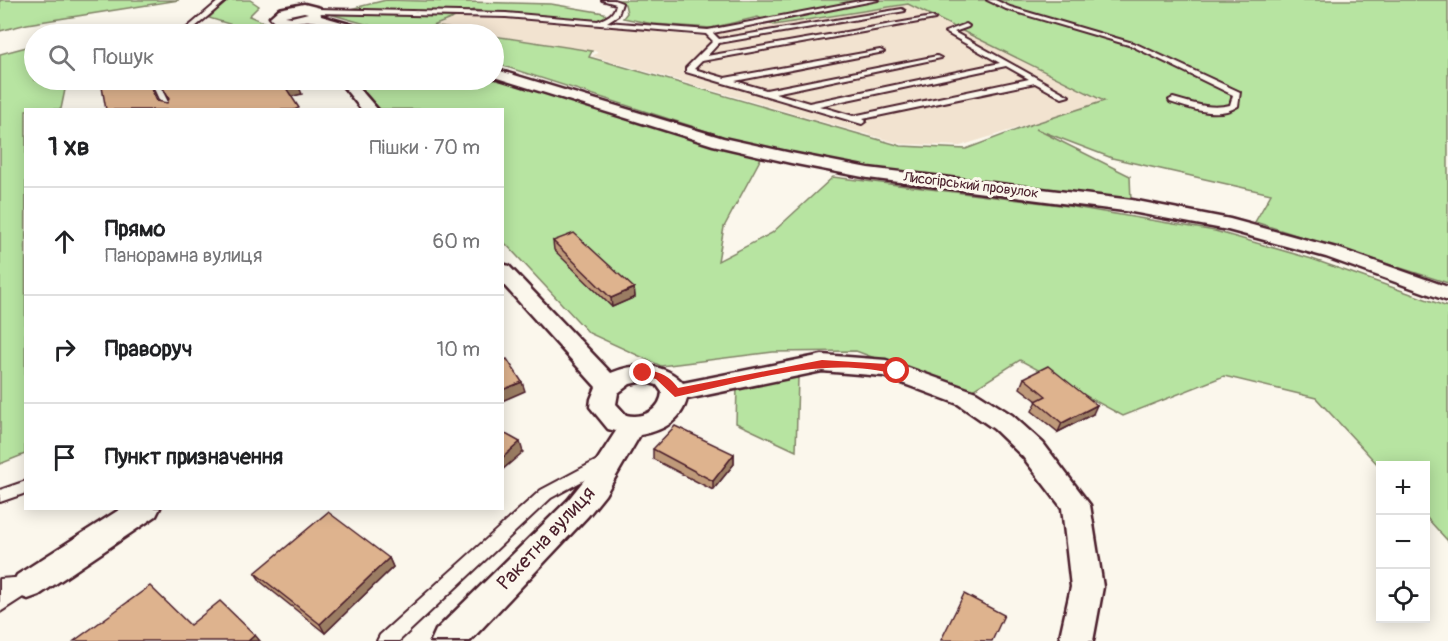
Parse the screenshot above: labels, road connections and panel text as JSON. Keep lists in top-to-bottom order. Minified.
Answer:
{"streets":{"street":["Лисогірський провулок","Ракетна вулиця"]},"page":{"search":"Пошук","heading":["1 хв","Пішки · 70 m"],"list":[["Прямо","Панорамна вулиця","60 m"],["Праворуч","10 m"],"Пункт призначення"],"map_buttons":["+","−"]}}
